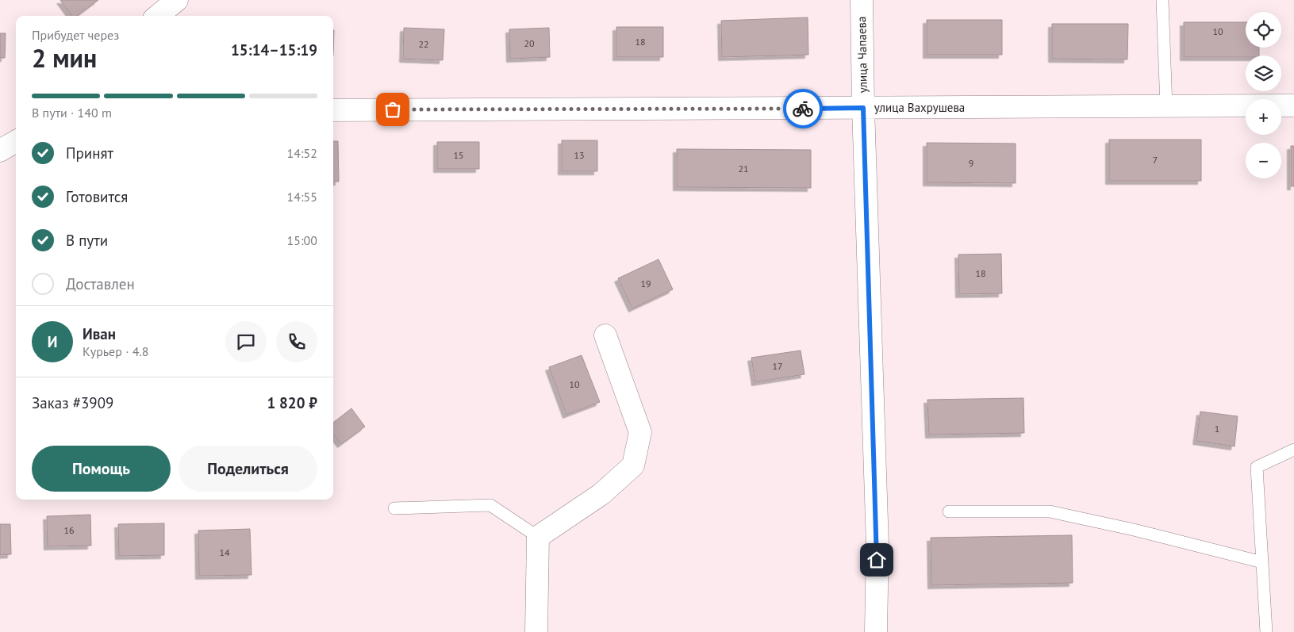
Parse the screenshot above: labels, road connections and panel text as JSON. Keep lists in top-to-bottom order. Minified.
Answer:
{"streets":{"street":["улица Чапаева","улица Вахрушева"]},"crossings":[["улица Чапаева","улица Вахрушева"]],"house_numbers":["10","18","20","22","15","13","7","9","21","18","19","17","10","1","16","14"],"page":{"map_buttons":["+","−"],"heading":["2 мин","Прибудет через","15:14–15:19"],"panel":["Иван","Курьер · 4.8","Заказ #3909","1 820 ₽"],"bar":"В пути · 140 m","list":[["Принят","14:52"],["Готовится","14:55"],["В пути","15:00"],"Доставлен"],"round":"И","buttons":["Помощь","Поделиться"]}}
